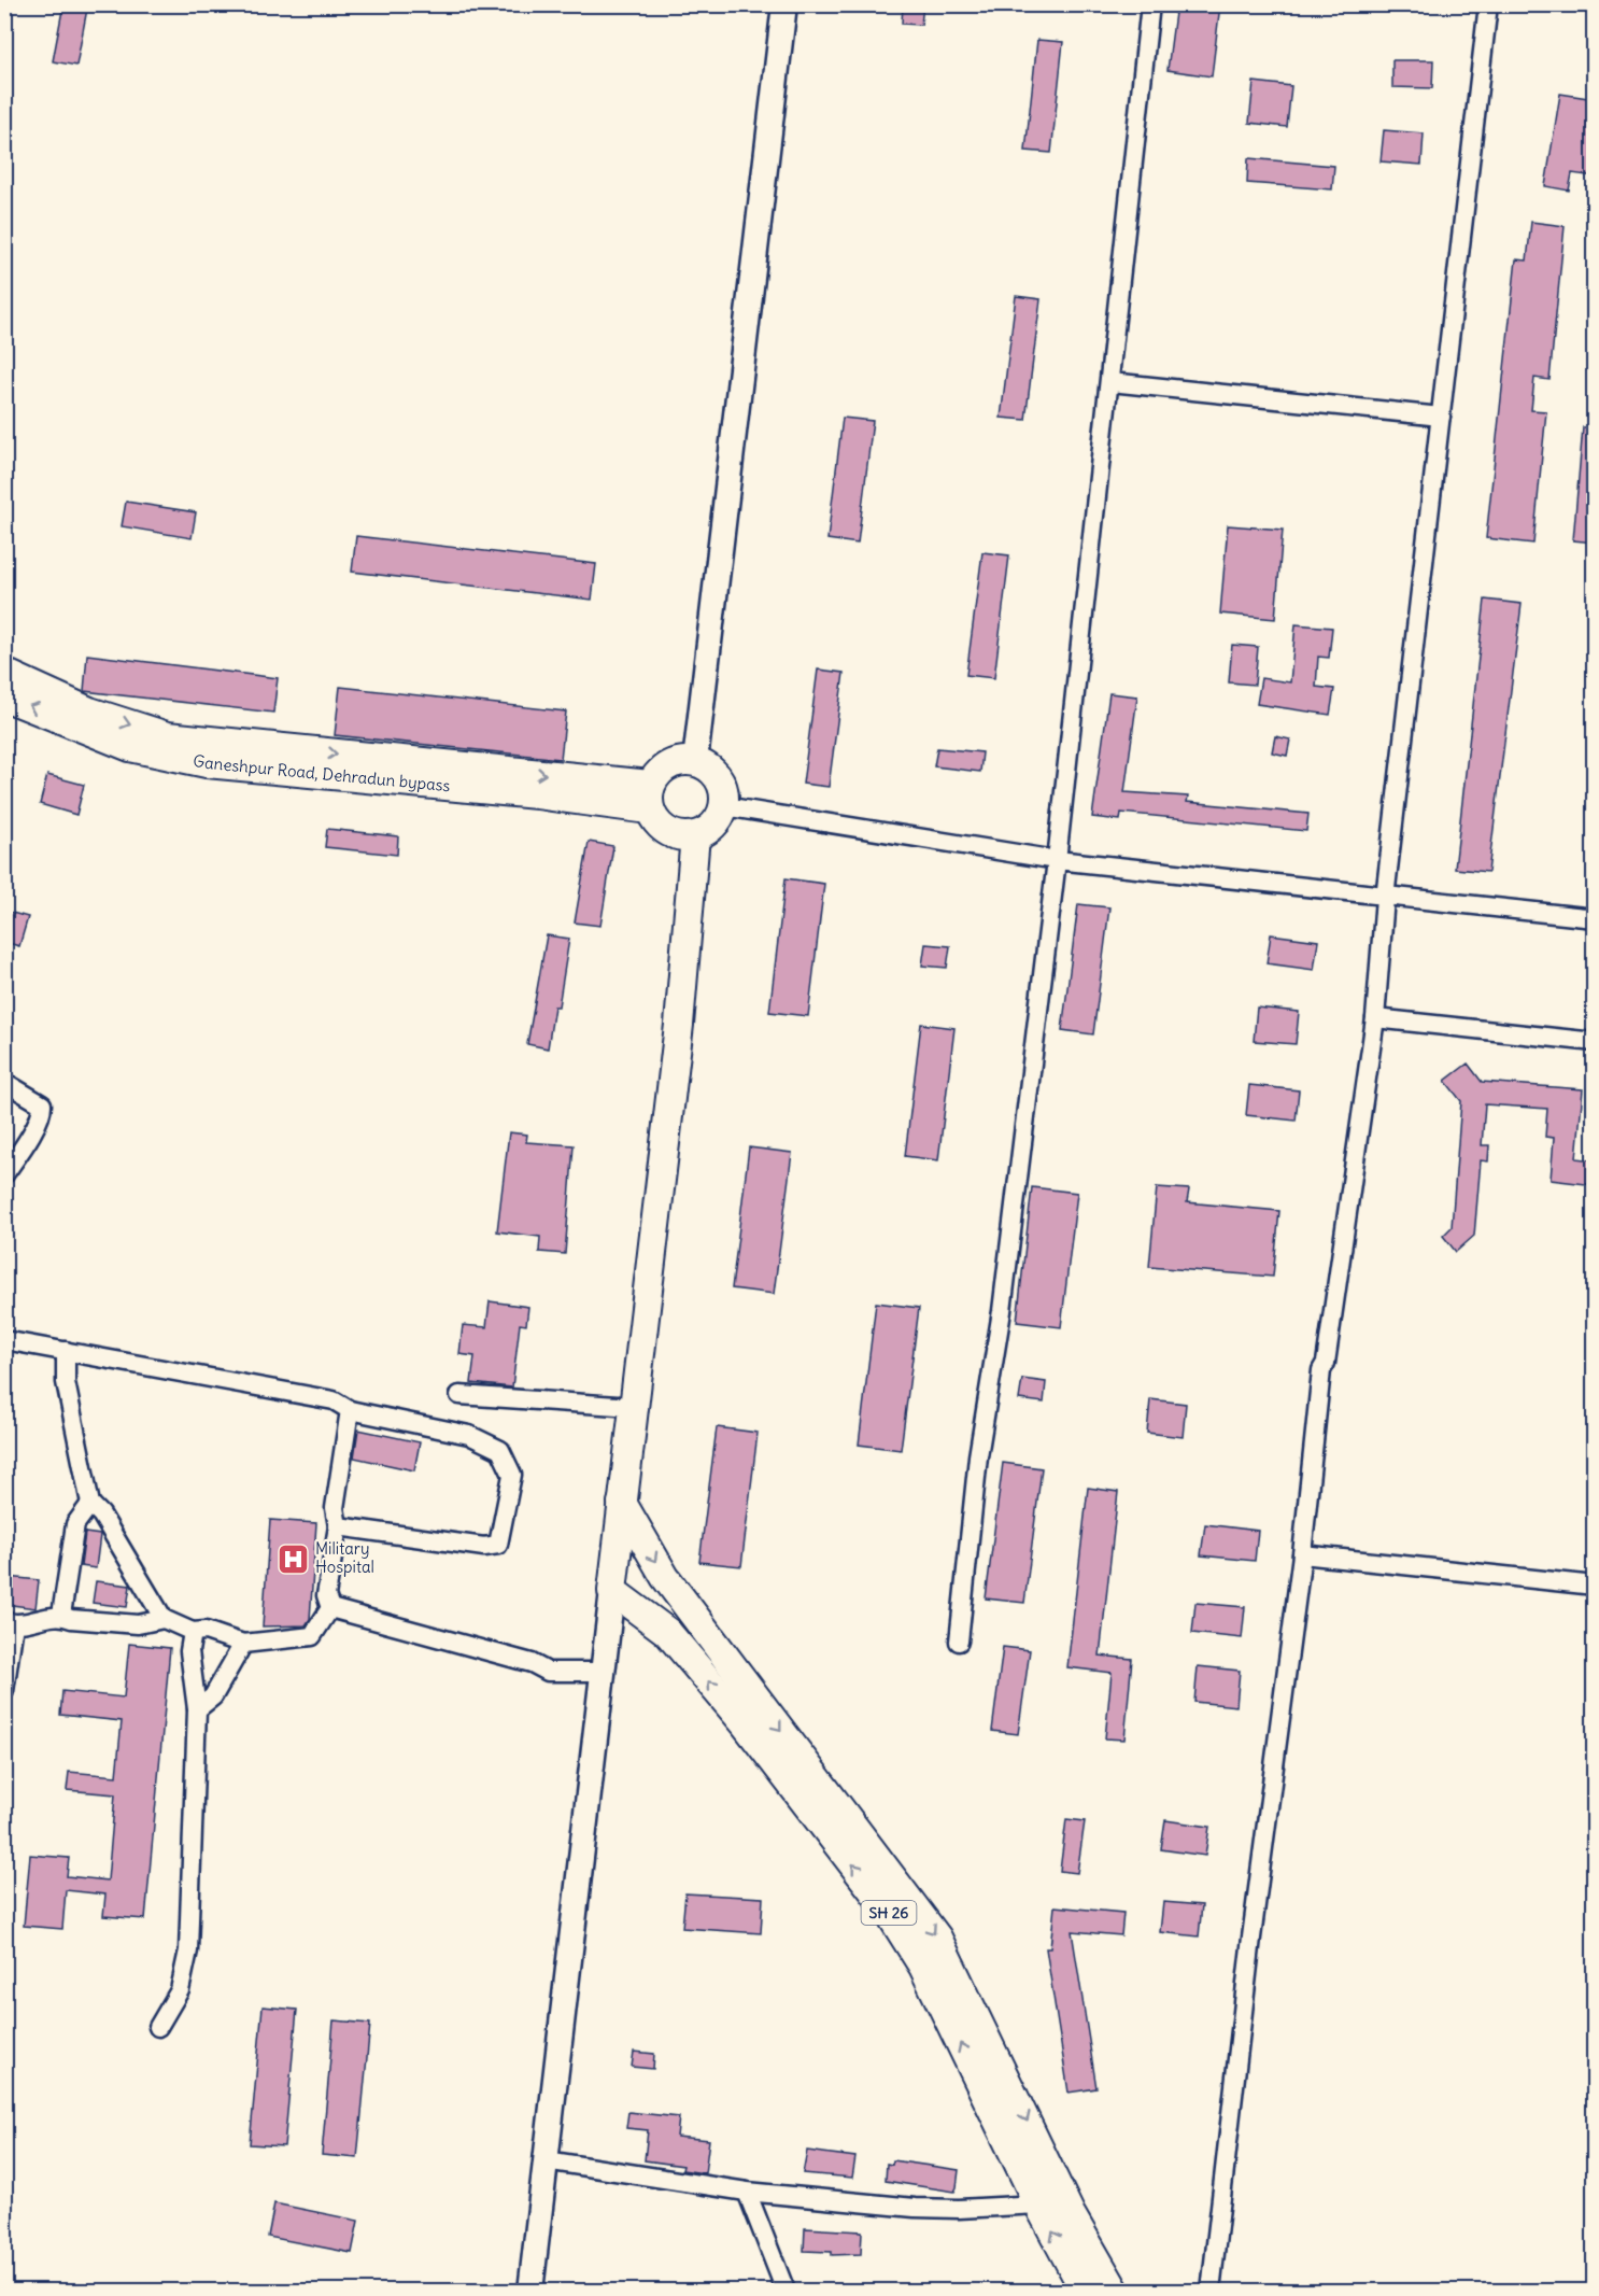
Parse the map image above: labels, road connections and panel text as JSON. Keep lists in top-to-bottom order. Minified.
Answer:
{"streets":{"main road":["Ganeshpur Road, Dehradun bypass","SH 26"]},"places":{"hospital":["Military Hospital"]}}
